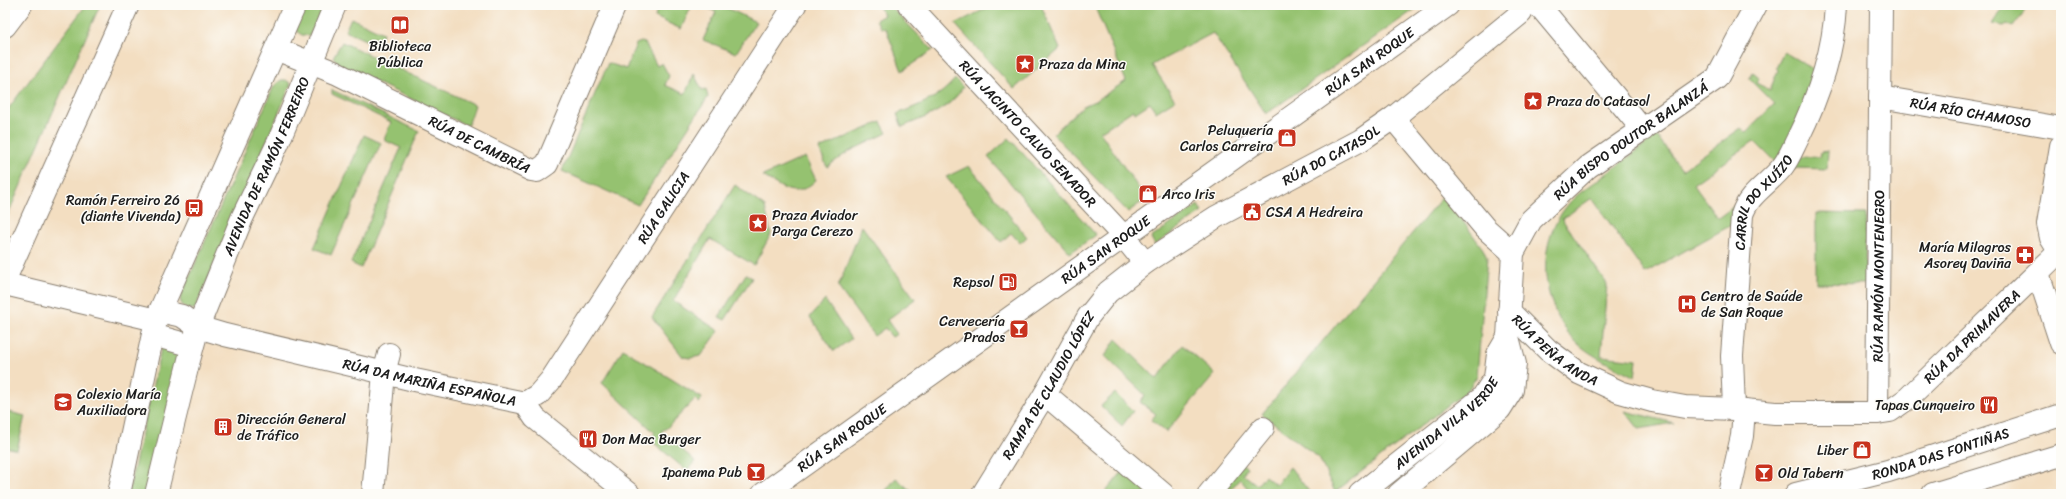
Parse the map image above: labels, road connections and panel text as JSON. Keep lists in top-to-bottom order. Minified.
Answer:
{"streets":{"street":["RÚA SAN ROQUE","RÚA RÍO CHAMOSO","RÚA JACINTO CALVO SENADOR","RÚA BISPO DOUTOR BALANZÁ","RÚA DE CAMBRÍA","RÚA DO CATASOL","AVENIDA DE RAMÓN FERREIRO","CARRIL DO XUÍZO","RÚA GALICIA","RÚA RAMÓN MONTENEGRO","RÚA DA PRIMAVERA","RÚA PEÑA ANDA","RÚA DA MARIÑA ESPAÑOLA","RAMPA DE CLAUDIO LÓPEZ","AVENIDA VILA VERDE","RONDA DAS FONTIÑAS"]},"crossings":[["RÚA SAN ROQUE","RÚA JACINTO CALVO SENADOR"],["RÚA RÍO CHAMOSO","RÚA RAMÓN MONTENEGRO"],["RÚA JACINTO CALVO SENADOR","RÚA DO CATASOL"],["RÚA BISPO DOUTOR BALANZÁ","RÚA PEÑA ANDA"],["RÚA DE CAMBRÍA","AVENIDA DE RAMÓN FERREIRO"],["RÚA DO CATASOL","RAMPA DE CLAUDIO LÓPEZ"],["AVENIDA DE RAMÓN FERREIRO","RÚA DA MARIÑA ESPAÑOLA"],["CARRIL DO XUÍZO","RÚA PEÑA ANDA"],["RÚA GALICIA","RÚA DA MARIÑA ESPAÑOLA"],["RÚA RAMÓN MONTENEGRO","RÚA DA PRIMAVERA"],["RÚA PEÑA ANDA","AVENIDA VILA VERDE"]],"places":{"library":["Biblioteca Pública"],"place":["Praza da Mina","Praza do Catasol","Praza Aviador Parga Cerezo"],"shop":["Peluquería Carlos Carreira","Arco Iris","Liber"],"bus stop":["Ramón Ferreiro 26 (diante Vivenda)"],"public building":["CSA A Hedreira"],"pharmacy":["María Milagros Asorey Daviña"],"fuel station":["Repsol"],"hospital":["Centro de Saúde de San Roque"],"bar":["Cervecería Prados","Ipanema Pub","Old Tabern"],"school or university":["Colexio María Auxiliadora"],"restaurant":["Tapas Cunqueiro","Don Mac Burger"],"building":["Dirección General de Tráfico"]}}
